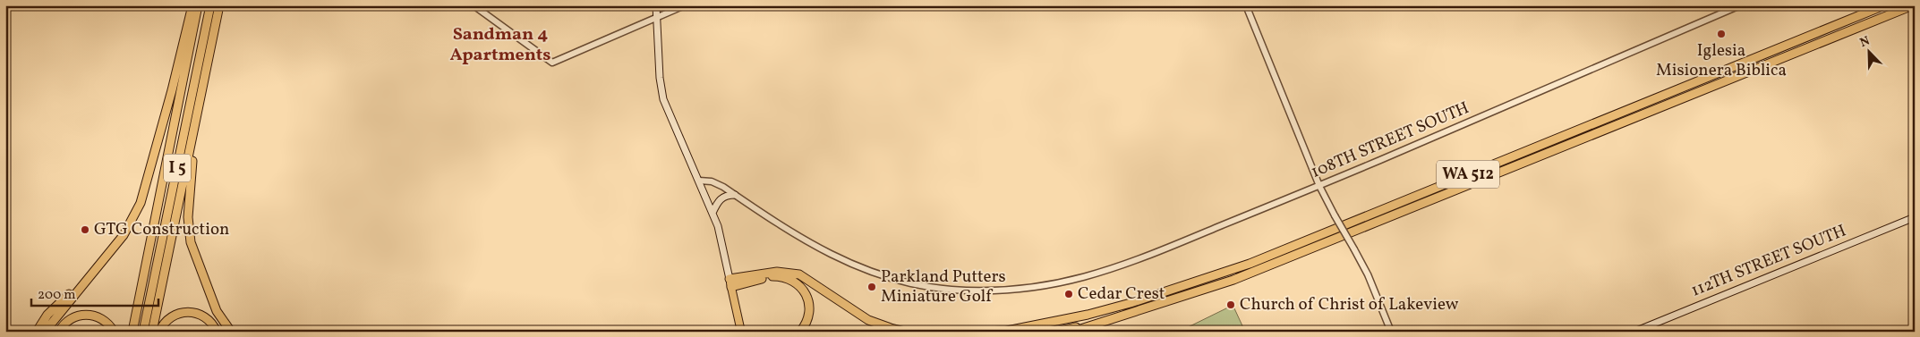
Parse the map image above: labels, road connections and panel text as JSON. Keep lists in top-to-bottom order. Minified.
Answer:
{"streets":{"highway":["I 5","WA 512"],"main road":["112TH STREET SOUTH"],"street":["108TH STREET SOUTH"]},"districts":["Sandman 4 Apartments"],"places":["Iglesia Misionera Biblica","GTG Construction","Parkland Putters Miniature Golf","Cedar Crest","Church of Christ of Lakeview"],"scale_bar":"200 m","north":"top left"}
